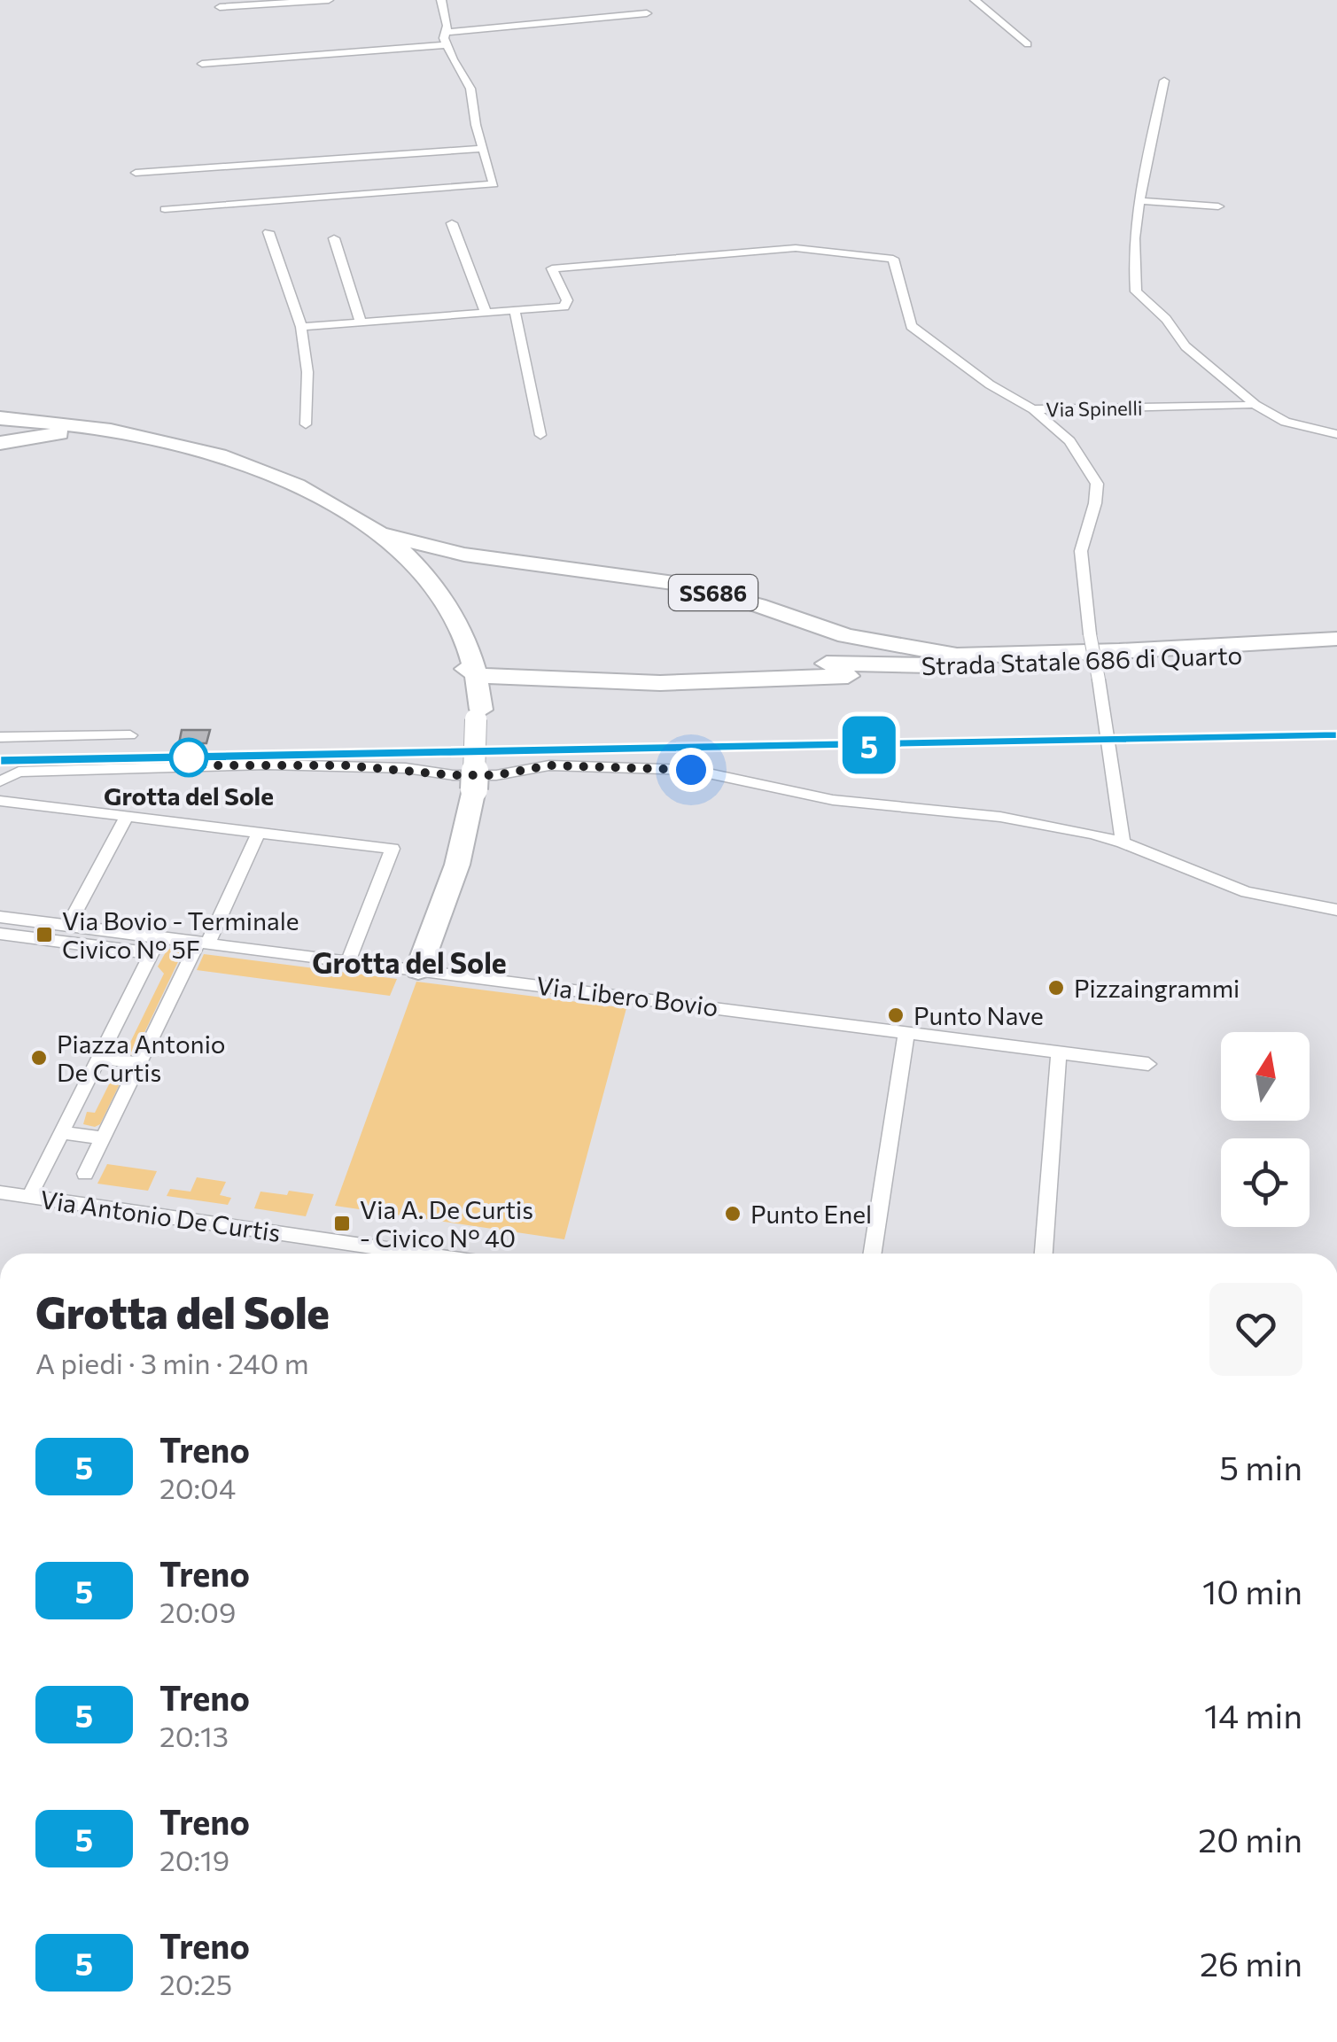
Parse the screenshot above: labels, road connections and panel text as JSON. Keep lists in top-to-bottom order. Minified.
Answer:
{"streets":{"highway":["SS686","Strada Statale 686 di Quarto"],"street":["Via Spinelli","Via Libero Bovio","Via Antonio De Curtis"]},"crossings":[["SS686","Strada Statale 686 di Quarto"],["SS686","Via Libero Bovio"]],"districts":["Grotta del Sole"],"places":{"other":["Grotta del Sole","Pizzaingrammi","Punto Nave","Piazza Antonio De Curtis","Punto Enel"],"transit":["Via Bovio - Terminale Civico N° 5F","Via A. De Curtis - Civico N° 40"]},"north":"top","page":{"on_map":"5","heading":["Grotta del Sole","A piedi · 3 min · 240 m"],"list":[{"mark":"5","name":"Treno","note":"20:04","value":"5 min"},{"mark":"5","name":"Treno","note":"20:09","value":"10 min"},{"mark":"5","name":"Treno","note":"20:13","value":"14 min"},{"mark":"5","name":"Treno","note":"20:19","value":"20 min"},{"mark":"5","name":"Treno","note":"20:25","value":"26 min"}]}}
